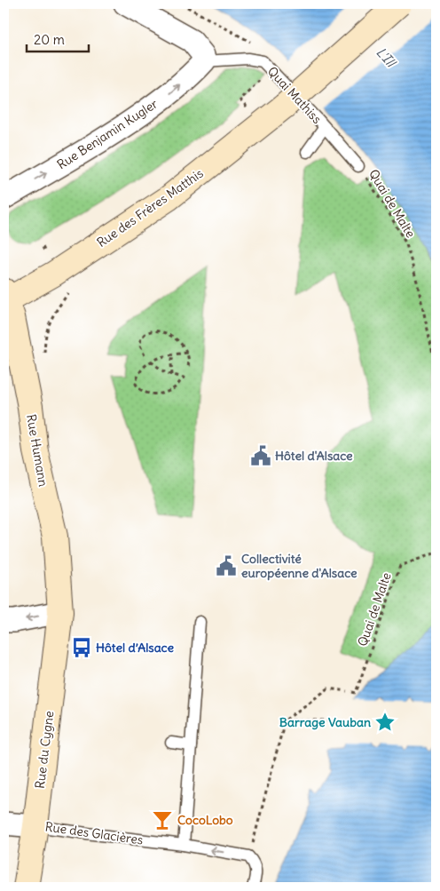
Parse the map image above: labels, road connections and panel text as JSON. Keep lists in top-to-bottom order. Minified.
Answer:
{"streets":{"street":["Rue Benjamin Kugler","Rue des Frères Matthis","Rue Humann","Rue du Cygne","Rue des Glacières"],"lane":["Quai Mathiss"],"path":["Quai de Malte"]},"crossings":[["Quai Mathiss","Rue Benjamin Kugler"],["Rue des Frères Matthis","Rue Humann"],["Rue Humann","Rue du Cygne"],["Rue du Cygne","Rue des Glacières"]],"one_way":["Rue Benjamin Kugler"],"water":["L'Ill"],"places":{"public building":["Hôtel d'Alsace","Collectivité européenne d'Alsace"],"bus stop":["Hôtel d’Alsace"],"place":["Barrage Vauban"],"bar":["CocoLobo"]},"scale_bar":"20 m"}
